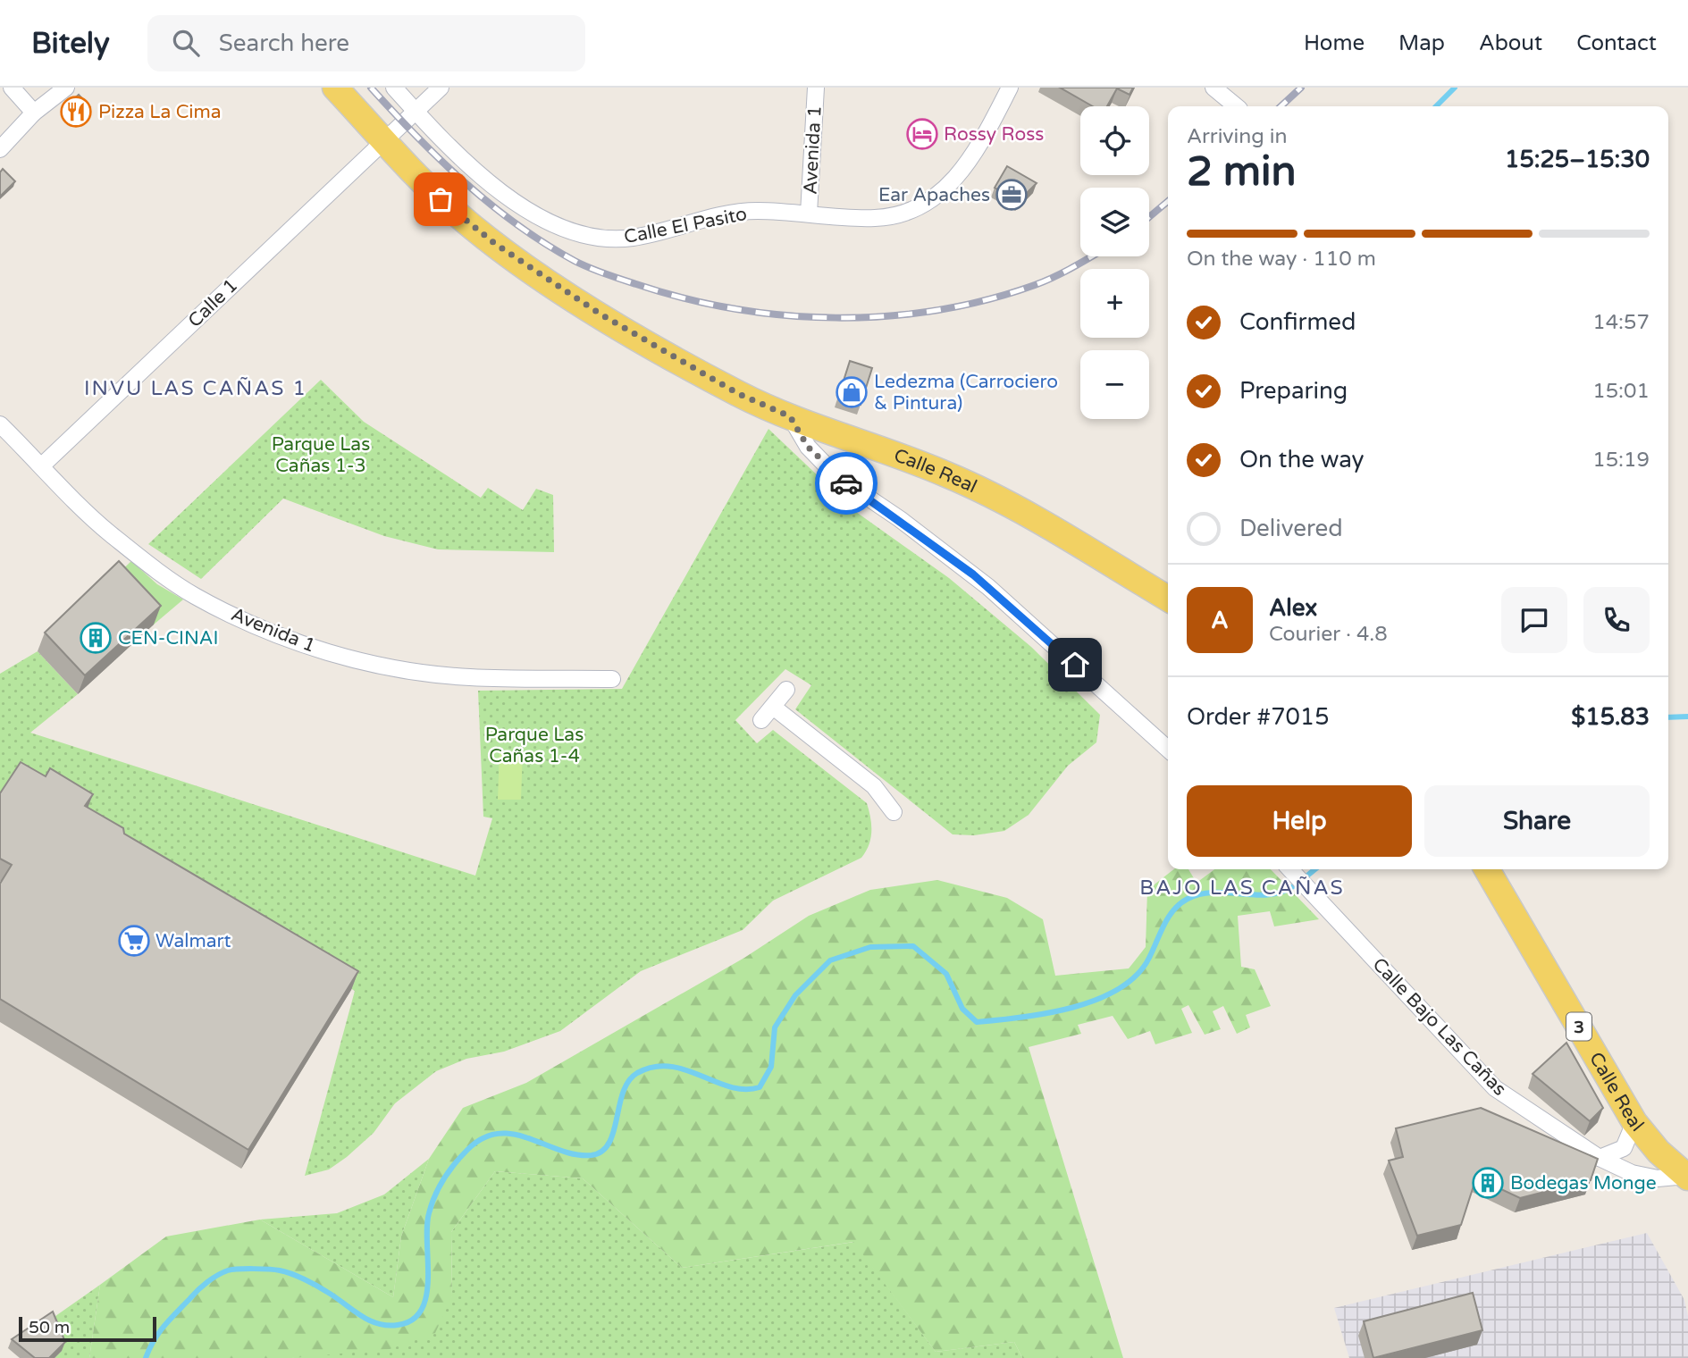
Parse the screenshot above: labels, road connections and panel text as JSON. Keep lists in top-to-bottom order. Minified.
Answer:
{"streets":{"main road":["Calle Real","3"],"street":["Avenida 1","Calle El Pasito","Calle 1","Calle Bajo Las Cañas"]},"crossings":[["Avenida 1","Calle El Pasito"],["Avenida 1","Calle 1"],["Calle El Pasito","Calle 1"],["Calle 1","Calle Real"],["Calle Real","Calle Bajo Las Cañas"]],"districts":["INVU LAS CAÑAS 1","BAJO LAS CAÑAS"],"parks":["Parque Las Cañas 1-3","Parque Las Cañas 1-4"],"places":{"restaurant":["Pizza La Cima"],"hotel":["Rossy Ross"],"office":["Ear Apaches"],"shop":["Ledezma (Carrociero & Pintura)"],"building":["CEN-CINAI","Bodegas Monge"],"supermarket":["Walmart"]},"scale_bar":"50 m","page":{"header":"Bitely","search":"Search here","nav":["Home","Map","About","Contact"],"map_buttons":["+","−"],"heading":["2 min","Arriving in","15:25–15:30"],"panel":["Alex","Courier · 4.8","Order #7015","$15.83"],"bar":"On the way · 110 m","list":[["Confirmed","14:57"],["Preparing","15:01"],["On the way","15:19"],"Delivered"],"round":"A","buttons":["Help","Share"],"scale":"50 m"}}
